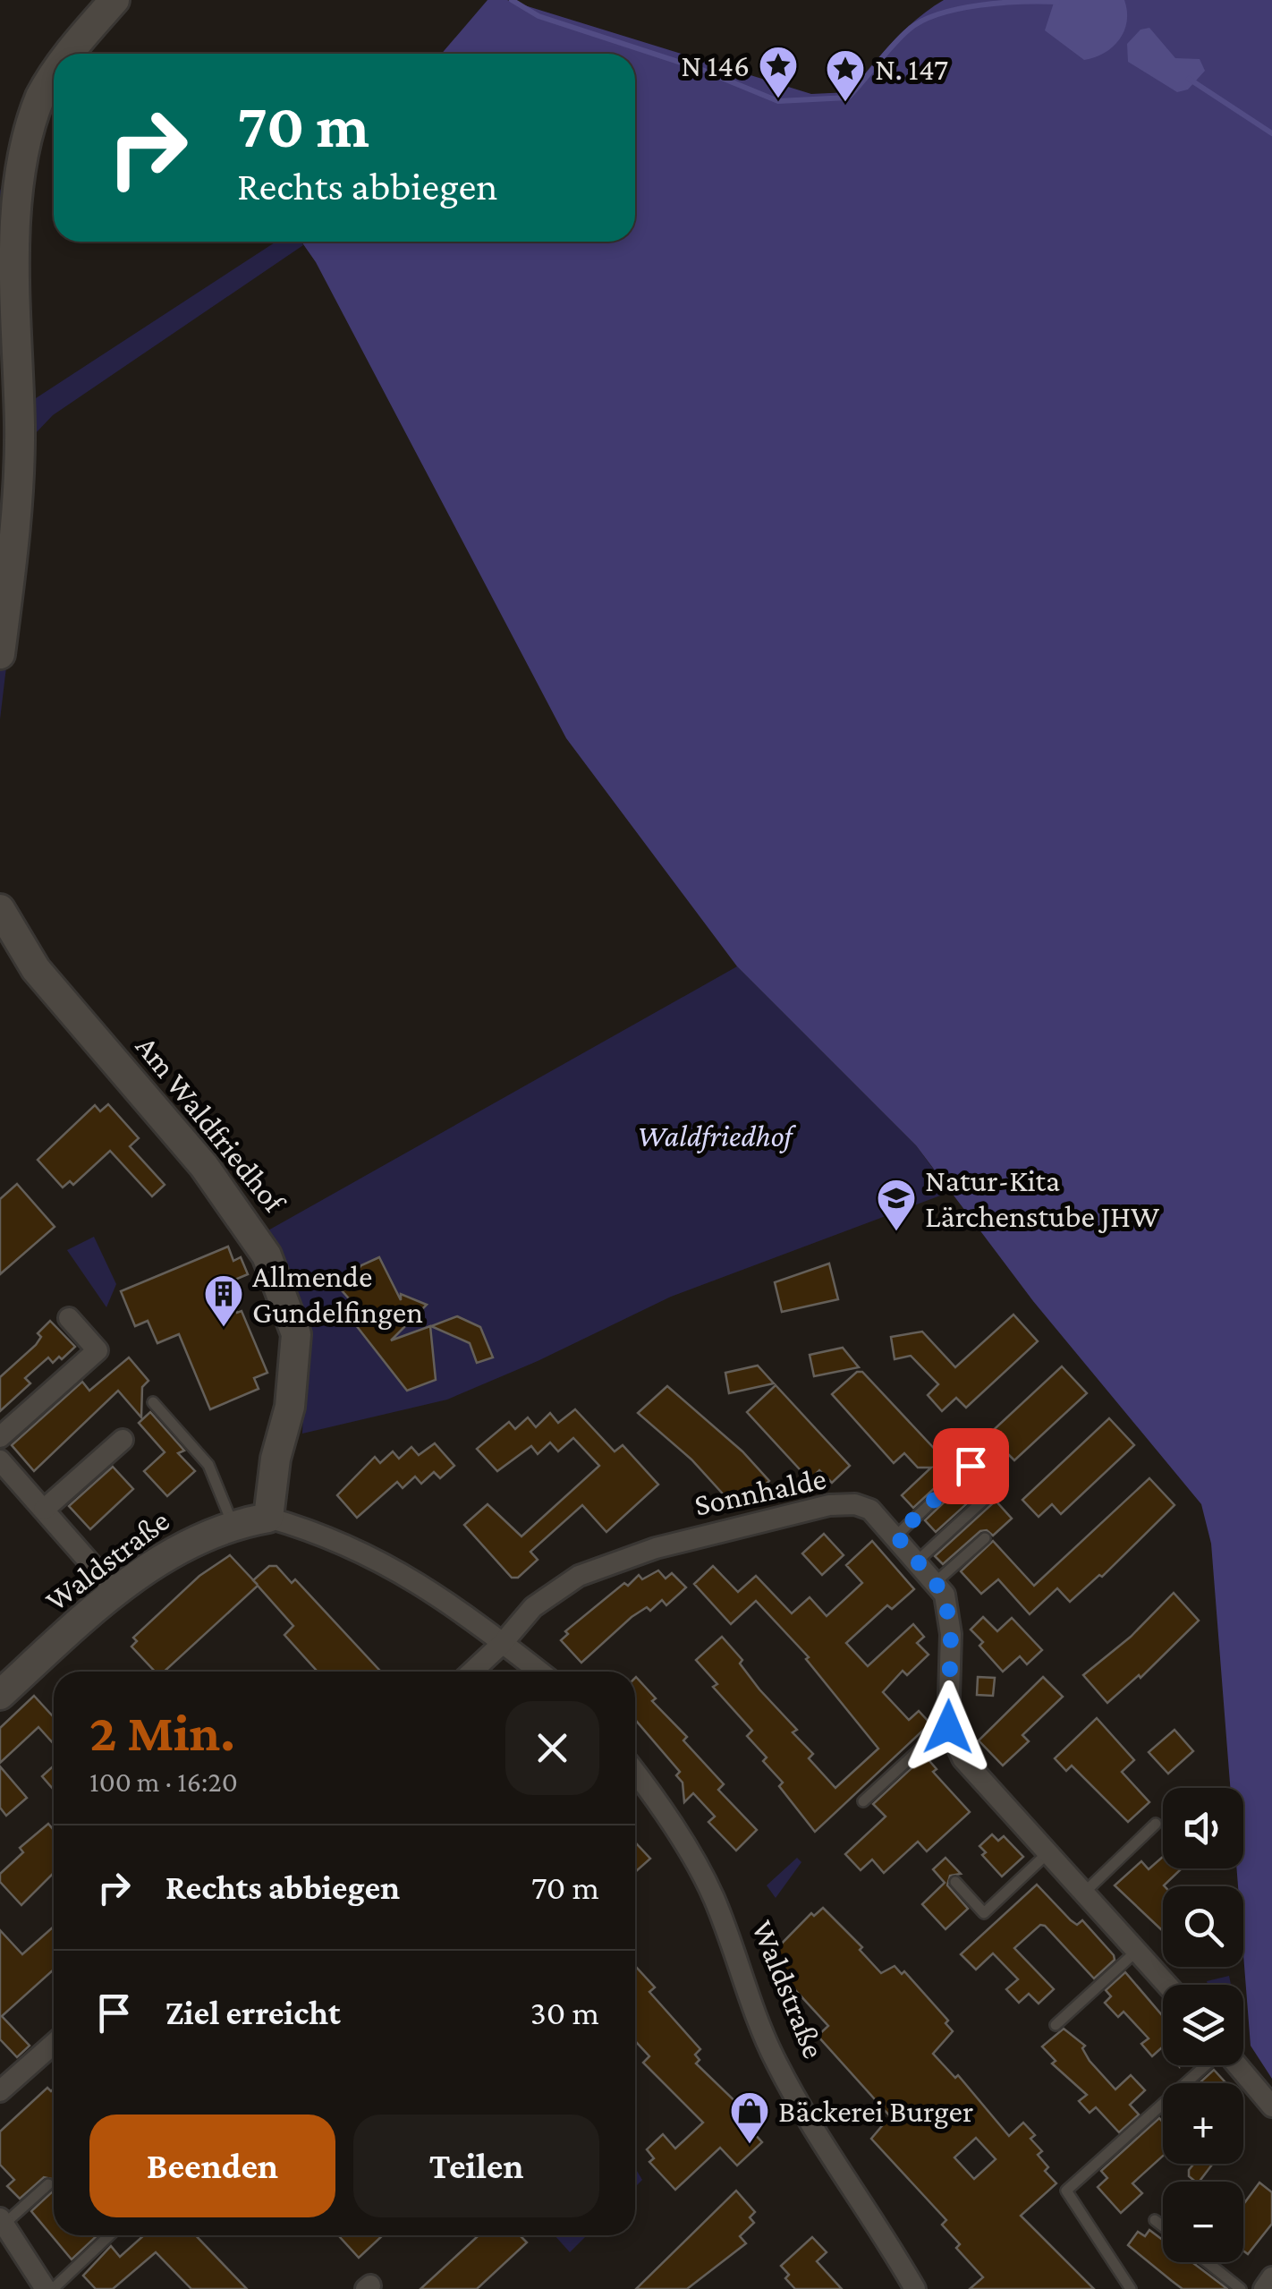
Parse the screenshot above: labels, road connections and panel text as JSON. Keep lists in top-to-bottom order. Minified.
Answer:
{"streets":{"street":["Am Waldfriedhof","Sonnhalde","Waldstraße"]},"crossings":[["Am Waldfriedhof","Waldstraße"],["Sonnhalde","Waldstraße"]],"parks":["Waldfriedhof"],"places":{"place":["N 146","N. 147"],"school or university":["Natur-Kita Lärchenstube JHW"],"building":["Allmende Gundelfingen"],"shop":["Bäckerei Burger"]},"page":{"turn":["70 m","Rechts abbiegen"],"heading":["2 Min.","100 m · 16:20"],"map_buttons":["+","−"],"list":[{"name":"Rechts abbiegen","value":"70 m"},{"name":"Ziel erreicht","value":"30 m"}],"buttons":["Beenden","Teilen"]}}
